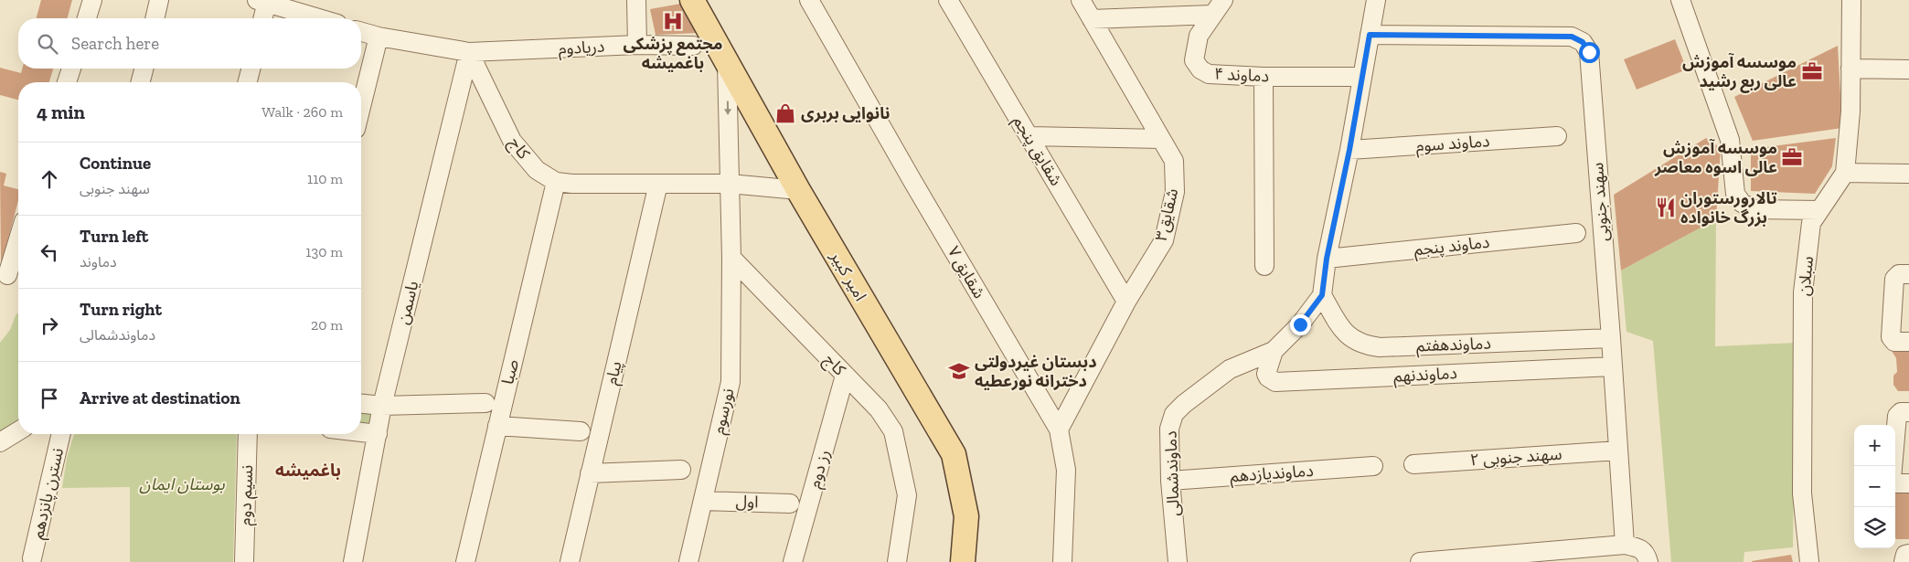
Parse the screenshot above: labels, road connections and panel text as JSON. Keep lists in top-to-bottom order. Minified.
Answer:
{"streets":{"main road":["امیر کبیر"],"street":["دریادوم","دماوند ۴","دماوند سوم","کاج","شقایق پنجم","سهند جنوبی","شقایق۳","دماوند پنجم","شقایق ۷","سبلان","یاسمن","دماوندهفتم","صبا","پیام","دماوندنهم","نورسوم","سهند جنوبی ۲","رز دوم","دماوندشمالی","دماوندیازدهم","نسترن پانزدهم","نسیم دوم","اول"]},"crossings":[["دریادوم","کاج"],["دریادوم","یاسمن"],["کاج","امیر کبیر"],["کاج","یاسمن"],["کاج","صبا"],["کاج","پیام"],["کاج","نورسوم"],["کاج","رز دوم"],["شقایق پنجم","شقایق۳"],["سهند جنوبی","دماوندهفتم"],["سهند جنوبی","دماوندنهم"],["سهند جنوبی","سهند جنوبی ۲"],["شقایق۳","شقایق ۷"],["دماوندهفتم","دماوندشمالی"],["دماوندنهم","دماوندشمالی"],["نورسوم","اول"],["دماوندشمالی","دماوندیازدهم"]],"districts":["باغمیشه"],"parks":["بوستان ایمان"],"places":{"hospital":["مجتمع پزشکی باغمیشه"],"office":["موسسه آموزش عالی ربع رشید","موسسه آموزش عالی اسوه معاصر"],"shop":["نانوایی بربری"],"restaurant":["تالارورستوران بزرگ خانواده"],"school or university":["دبستان غیردولتی دخترانه نورعطیه"]},"page":{"search":"Search here","heading":["4 min","Walk · 260 m"],"list":[["Continue","سهند جنوبی","110 m"],["Turn left","دماوند","130 m"],["Turn right","دماوندشمالی","20 m"],"Arrive at destination"],"map_buttons":["+","−"]}}
